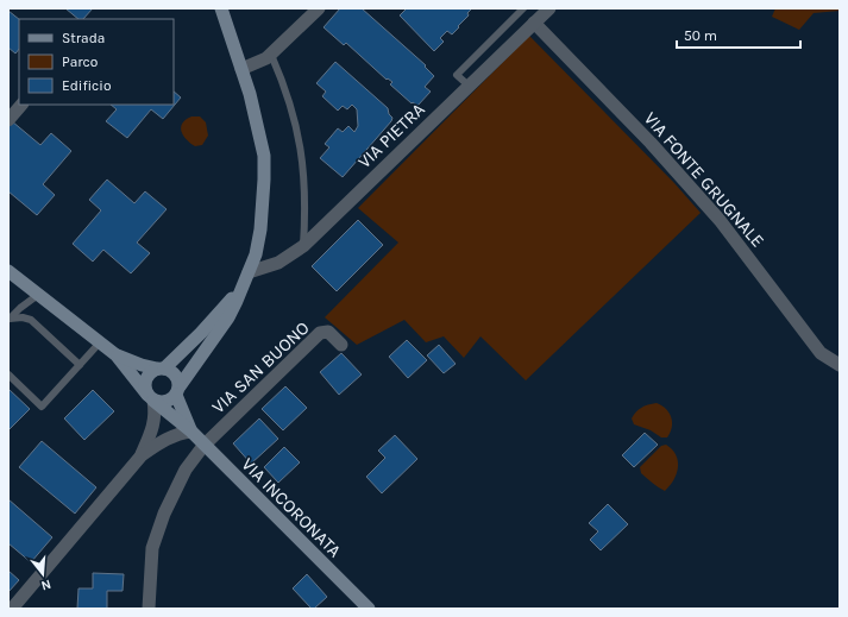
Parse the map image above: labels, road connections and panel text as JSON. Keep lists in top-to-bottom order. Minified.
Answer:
{"streets":{"main road":["VIA INCORONATA"],"street":["VIA PIETRA","VIA FONTE GRUGNALE","VIA SAN BUONO"]},"crossings":[["VIA PIETRA","VIA FONTE GRUGNALE"],["VIA SAN BUONO","VIA INCORONATA"]],"legend":["Strada","Parco","Edificio"],"scale_bar":"50 m","north":"bottom"}
